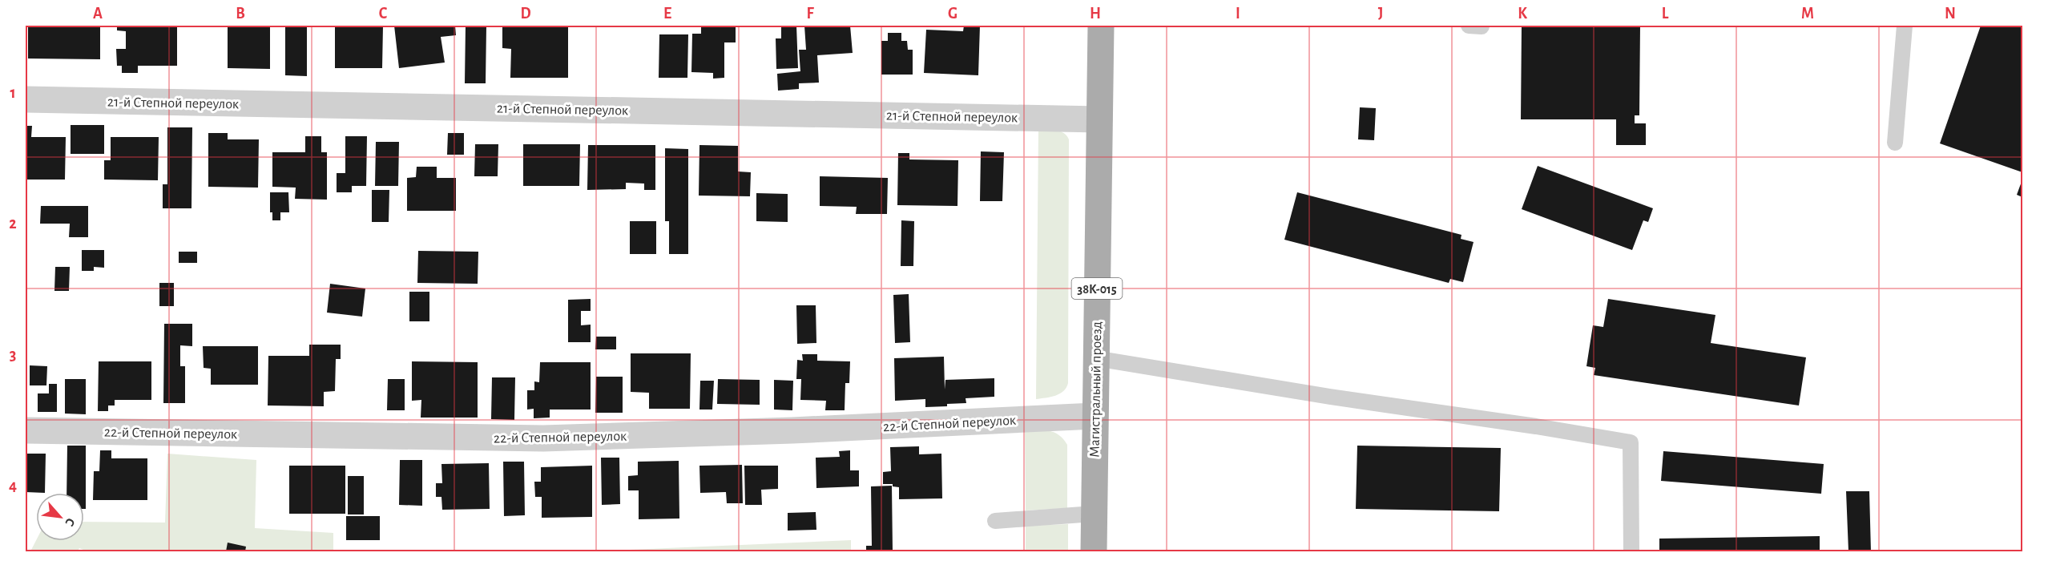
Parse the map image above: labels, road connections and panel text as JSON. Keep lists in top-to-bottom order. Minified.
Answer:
{"streets":{"main road":["38К-015","Магистральный проезд"],"street":["21-й Степной переулок","22-й Степной переулок"]},"crossings":[["21-й Степной переулок","Магистральный проезд"],["Магистральный проезд","22-й Степной переулок"]],"north":"bottom right","grid":{"columns":["A","B","C","D","E","F","G","H","I","J","K","L","M","N"],"rows":["1","2","3","4"]}}
